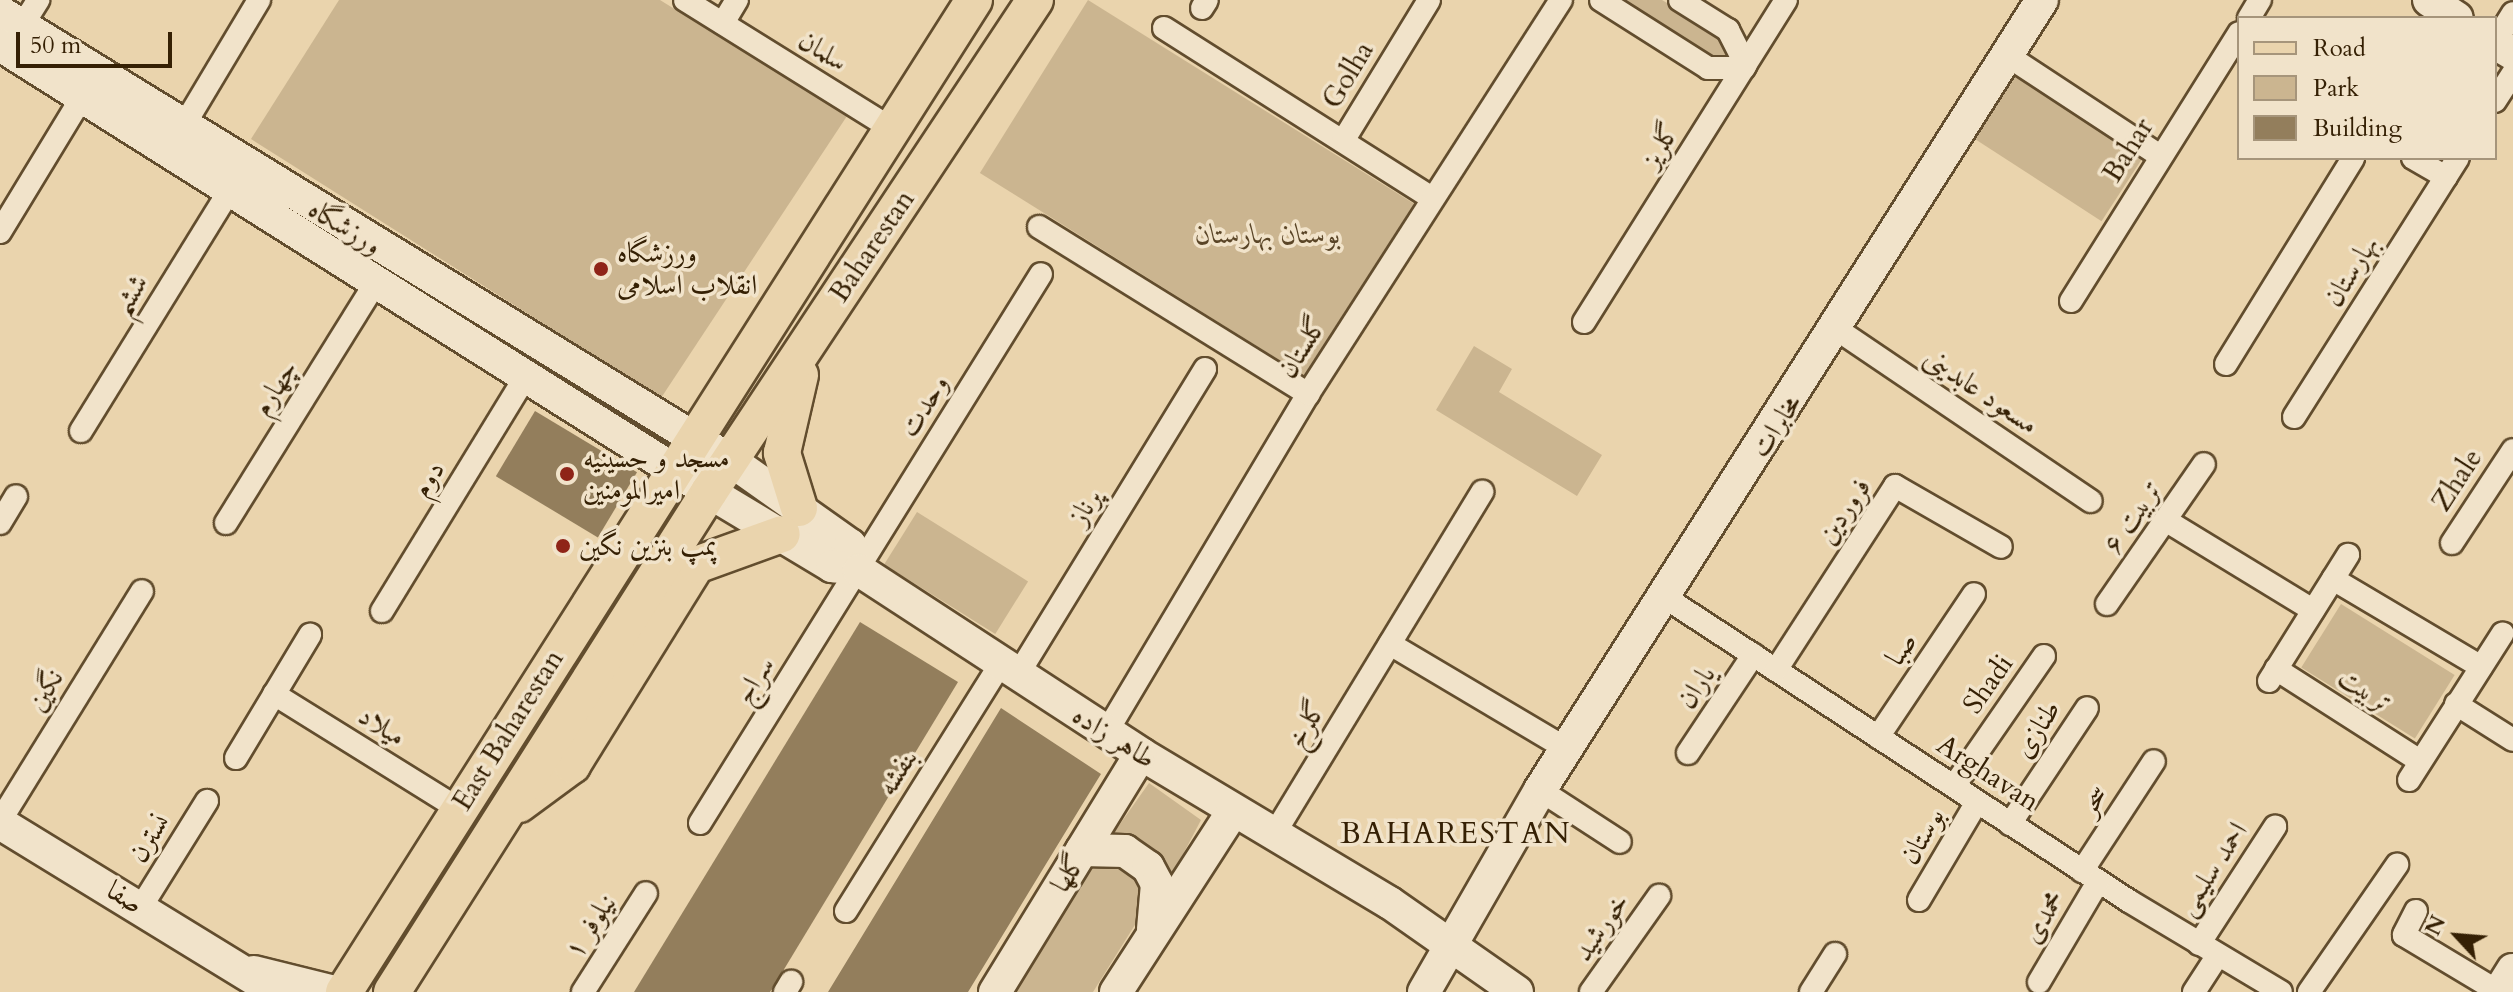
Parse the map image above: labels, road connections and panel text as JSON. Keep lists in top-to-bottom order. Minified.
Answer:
{"streets":{"main road":["Baharestan","East Baharestan"],"street":["سلمان","Golha","گلریز","Bahar","ورزشگاه","بهارستان","ششم","گلستان","چهارم","مسعود عابدینی","وحدت","مخابرات","دوم","Zhale","پرناز","فروردین","تربیت ۶","صبا","سراج","Shadi","یاران","نگین","تربیت","گلرخ","میلاد","طنازی","طاهر زاده","بنفشه","Arghavan","سحر","بوستان","نسترن","احمد سلیمی","گلها","صفا","محمدی","نیلوفر ۱","خورشید"]},"crossings":[["سلمان","Baharestan"],["ورزشگاه","Baharestan"],["ورزشگاه","ششم"],["ورزشگاه","چهارم"],["ورزشگاه","دوم"],["ورزشگاه","East Baharestan"],["ورزشگاه","طاهر زاده"],["Baharestan","East Baharestan"],["Baharestan","طاهر زاده"],["گلستان","طاهر زاده"],["مسعود عابدینی","مخابرات"],["وحدت","سراج"],["وحدت","طاهر زاده"],["مخابرات","طاهر زاده"],["مخابرات","Arghavan"],["پرناز","طاهر زاده"],["پرناز","بنفشه"],["فروردین","Arghavan"],["صبا","Arghavan"],["سراج","طاهر زاده"],["Shadi","Arghavan"],["یاران","Arghavan"],["نگین","صفا"],["گلرخ","طاهر زاده"],["میلاد","East Baharestan"],["طنازی","Arghavan"],["East Baharestan","طاهر زاده"],["طاهر زاده","بنفشه"],["طاهر زاده","گلها"],["Arghavan","سحر"],["Arghavan","بوستان"],["Arghavan","احمد سلیمی"],["Arghavan","محمدی"],["سحر","محمدی"],["نسترن","صفا"]],"districts":["BAHARESTAN"],"parks":["بوستان بهارستان"],"places":["ورزشگاه انقلاب اسلامی","مسجد و حسینیه امیرالمومنین","پمپ بنزین نگین"],"legend":["Road","Park","Building"],"scale_bar":"50 m","north":"top left"}
